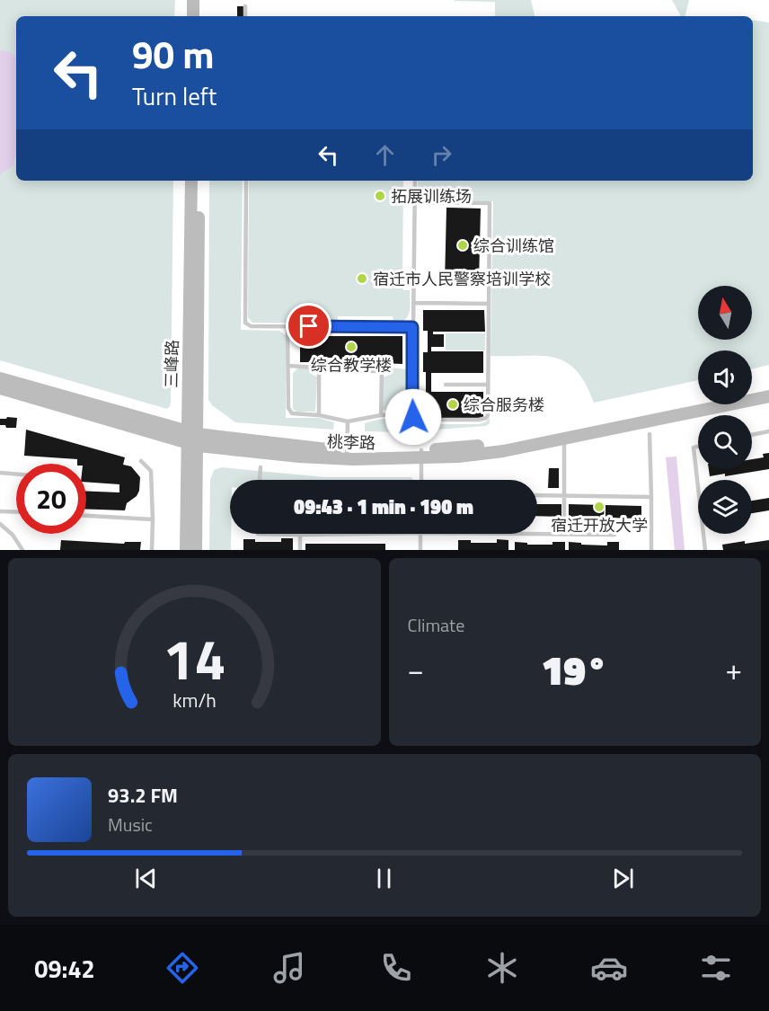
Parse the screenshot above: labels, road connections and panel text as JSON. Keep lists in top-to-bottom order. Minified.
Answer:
{"streets":{"main road":["三峰路","桃李路"]},"crossings":[["三峰路","桃李路"]],"places":["拓展训练场","综合训练馆","宿迁市人民警察培训学校","综合教学楼","综合服务楼","宿迁开放大学"],"north":"top","page":{"turn":["90 m","Turn left"],"limit":"20","trip":"09:43 · 1 min · 190 m","tile":"Climate","heat":["−","19°","+"],"song":["93.2 FM","Music"],"tabs":"09:42","gauge":["14","km/h"]}}
